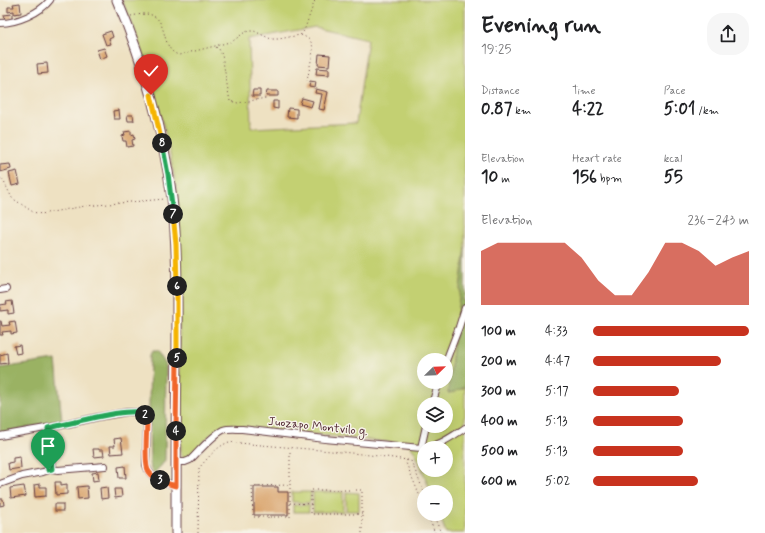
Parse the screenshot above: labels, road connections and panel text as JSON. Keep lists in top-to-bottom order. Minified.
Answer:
{"streets":{"street":["Juozapo Montvilo g."]},"north":"top right","page":{"heading":["Evening run","19:25"],"stats":[["Distance","0.87 km"],["Time","4:22"],["Pace","5:01 /km"],["Elevation","10 m"],["Heart rate","156 bpm"],["kcal","55"]],"pins":["8","7","6","5","2","4","3"],"chart":["Elevation","236–243 m"],"list":[{"name":"100 m","note":"4:33"},{"name":"200 m","note":"4:47"},{"name":"300 m","note":"5:17"},{"name":"400 m","note":"5:13"},{"name":"500 m","note":"5:13"},{"name":"600 m","note":"5:02"}],"map_buttons":["+","−"]}}
